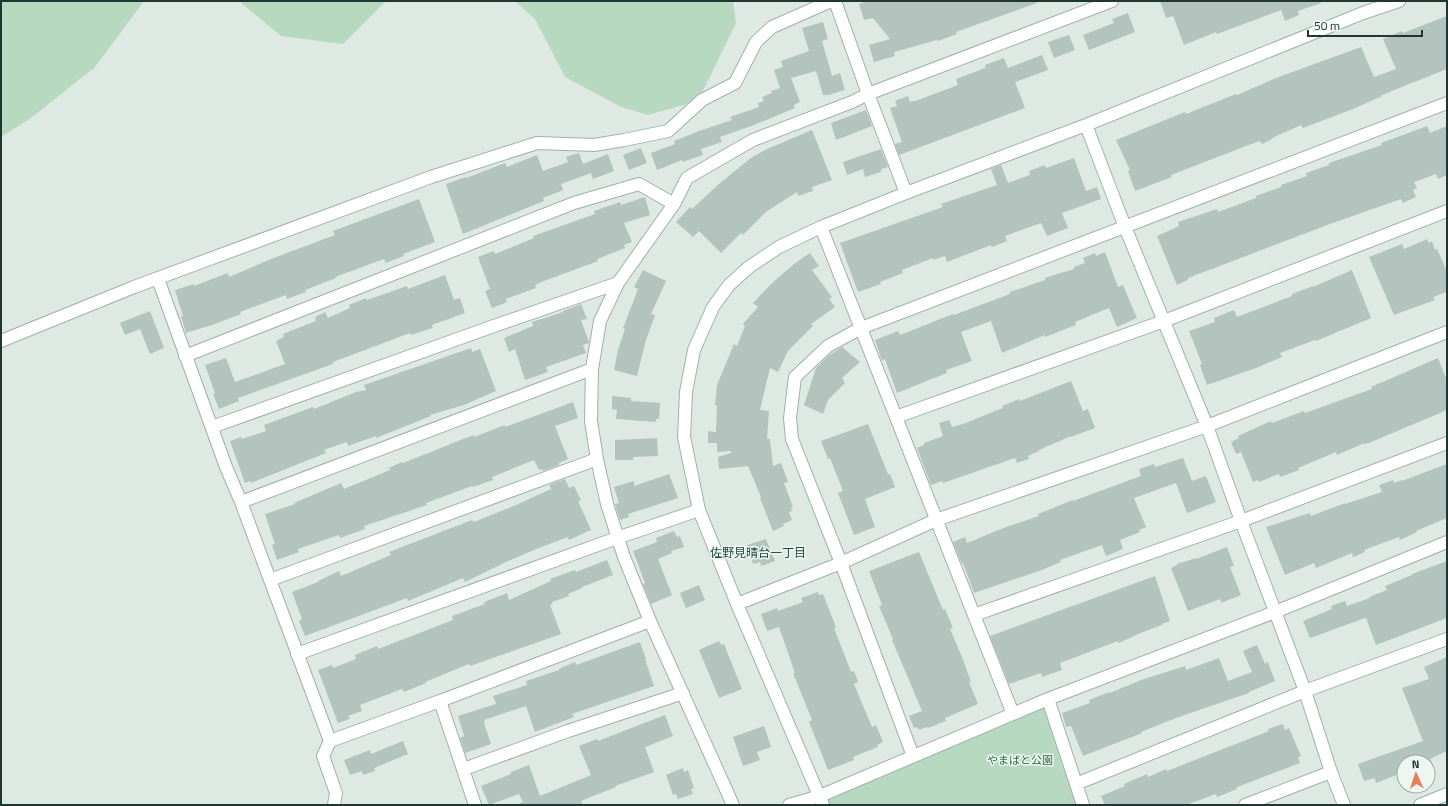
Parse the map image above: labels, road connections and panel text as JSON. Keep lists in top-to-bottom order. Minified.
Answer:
{"districts":["佐野見晴台一丁目"],"parks":["やまばと公園"],"scale_bar":"50 m","north":"top"}
